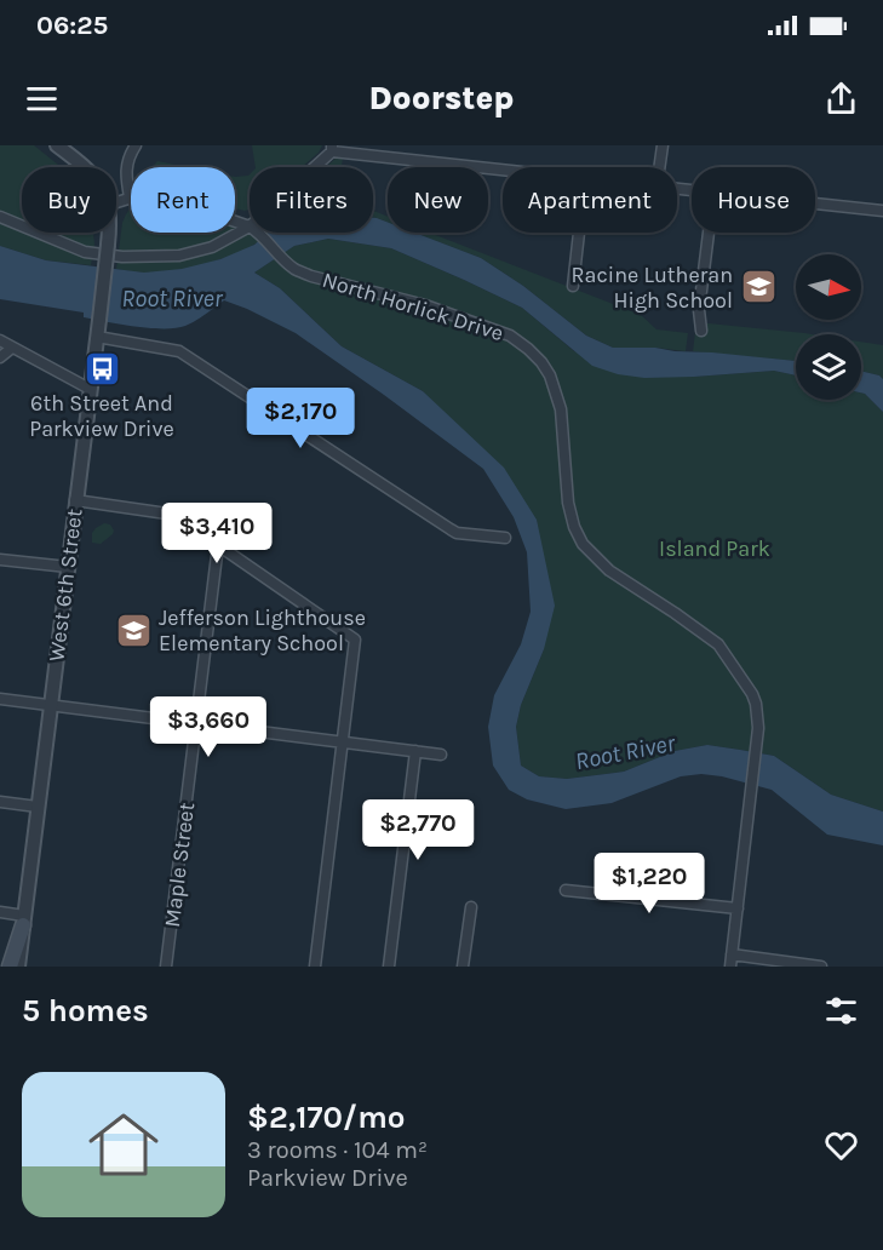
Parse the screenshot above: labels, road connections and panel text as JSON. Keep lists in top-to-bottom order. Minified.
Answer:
{"streets":{"street":["North Horlick Drive","West 6th Street","Maple Street"]},"water":["Root River"],"parks":["Island Park"],"places":{"school or university":["Racine Lutheran High School","Jefferson Lighthouse Elementary School"],"bus stop":["6th Street And Parkview Drive"]},"north":"right","page":{"status":"06:25","header":"Doorstep","chip":["Buy","Rent","Filters","New","Apartment","House"],"price":["$2,170","$3,410","$3,660","$2,770","$1,220"],"heading":"5 homes","list":[{"name":"$2,170/mo","note":"3 rooms · 104 m² · Parkview Drive"}]}}
